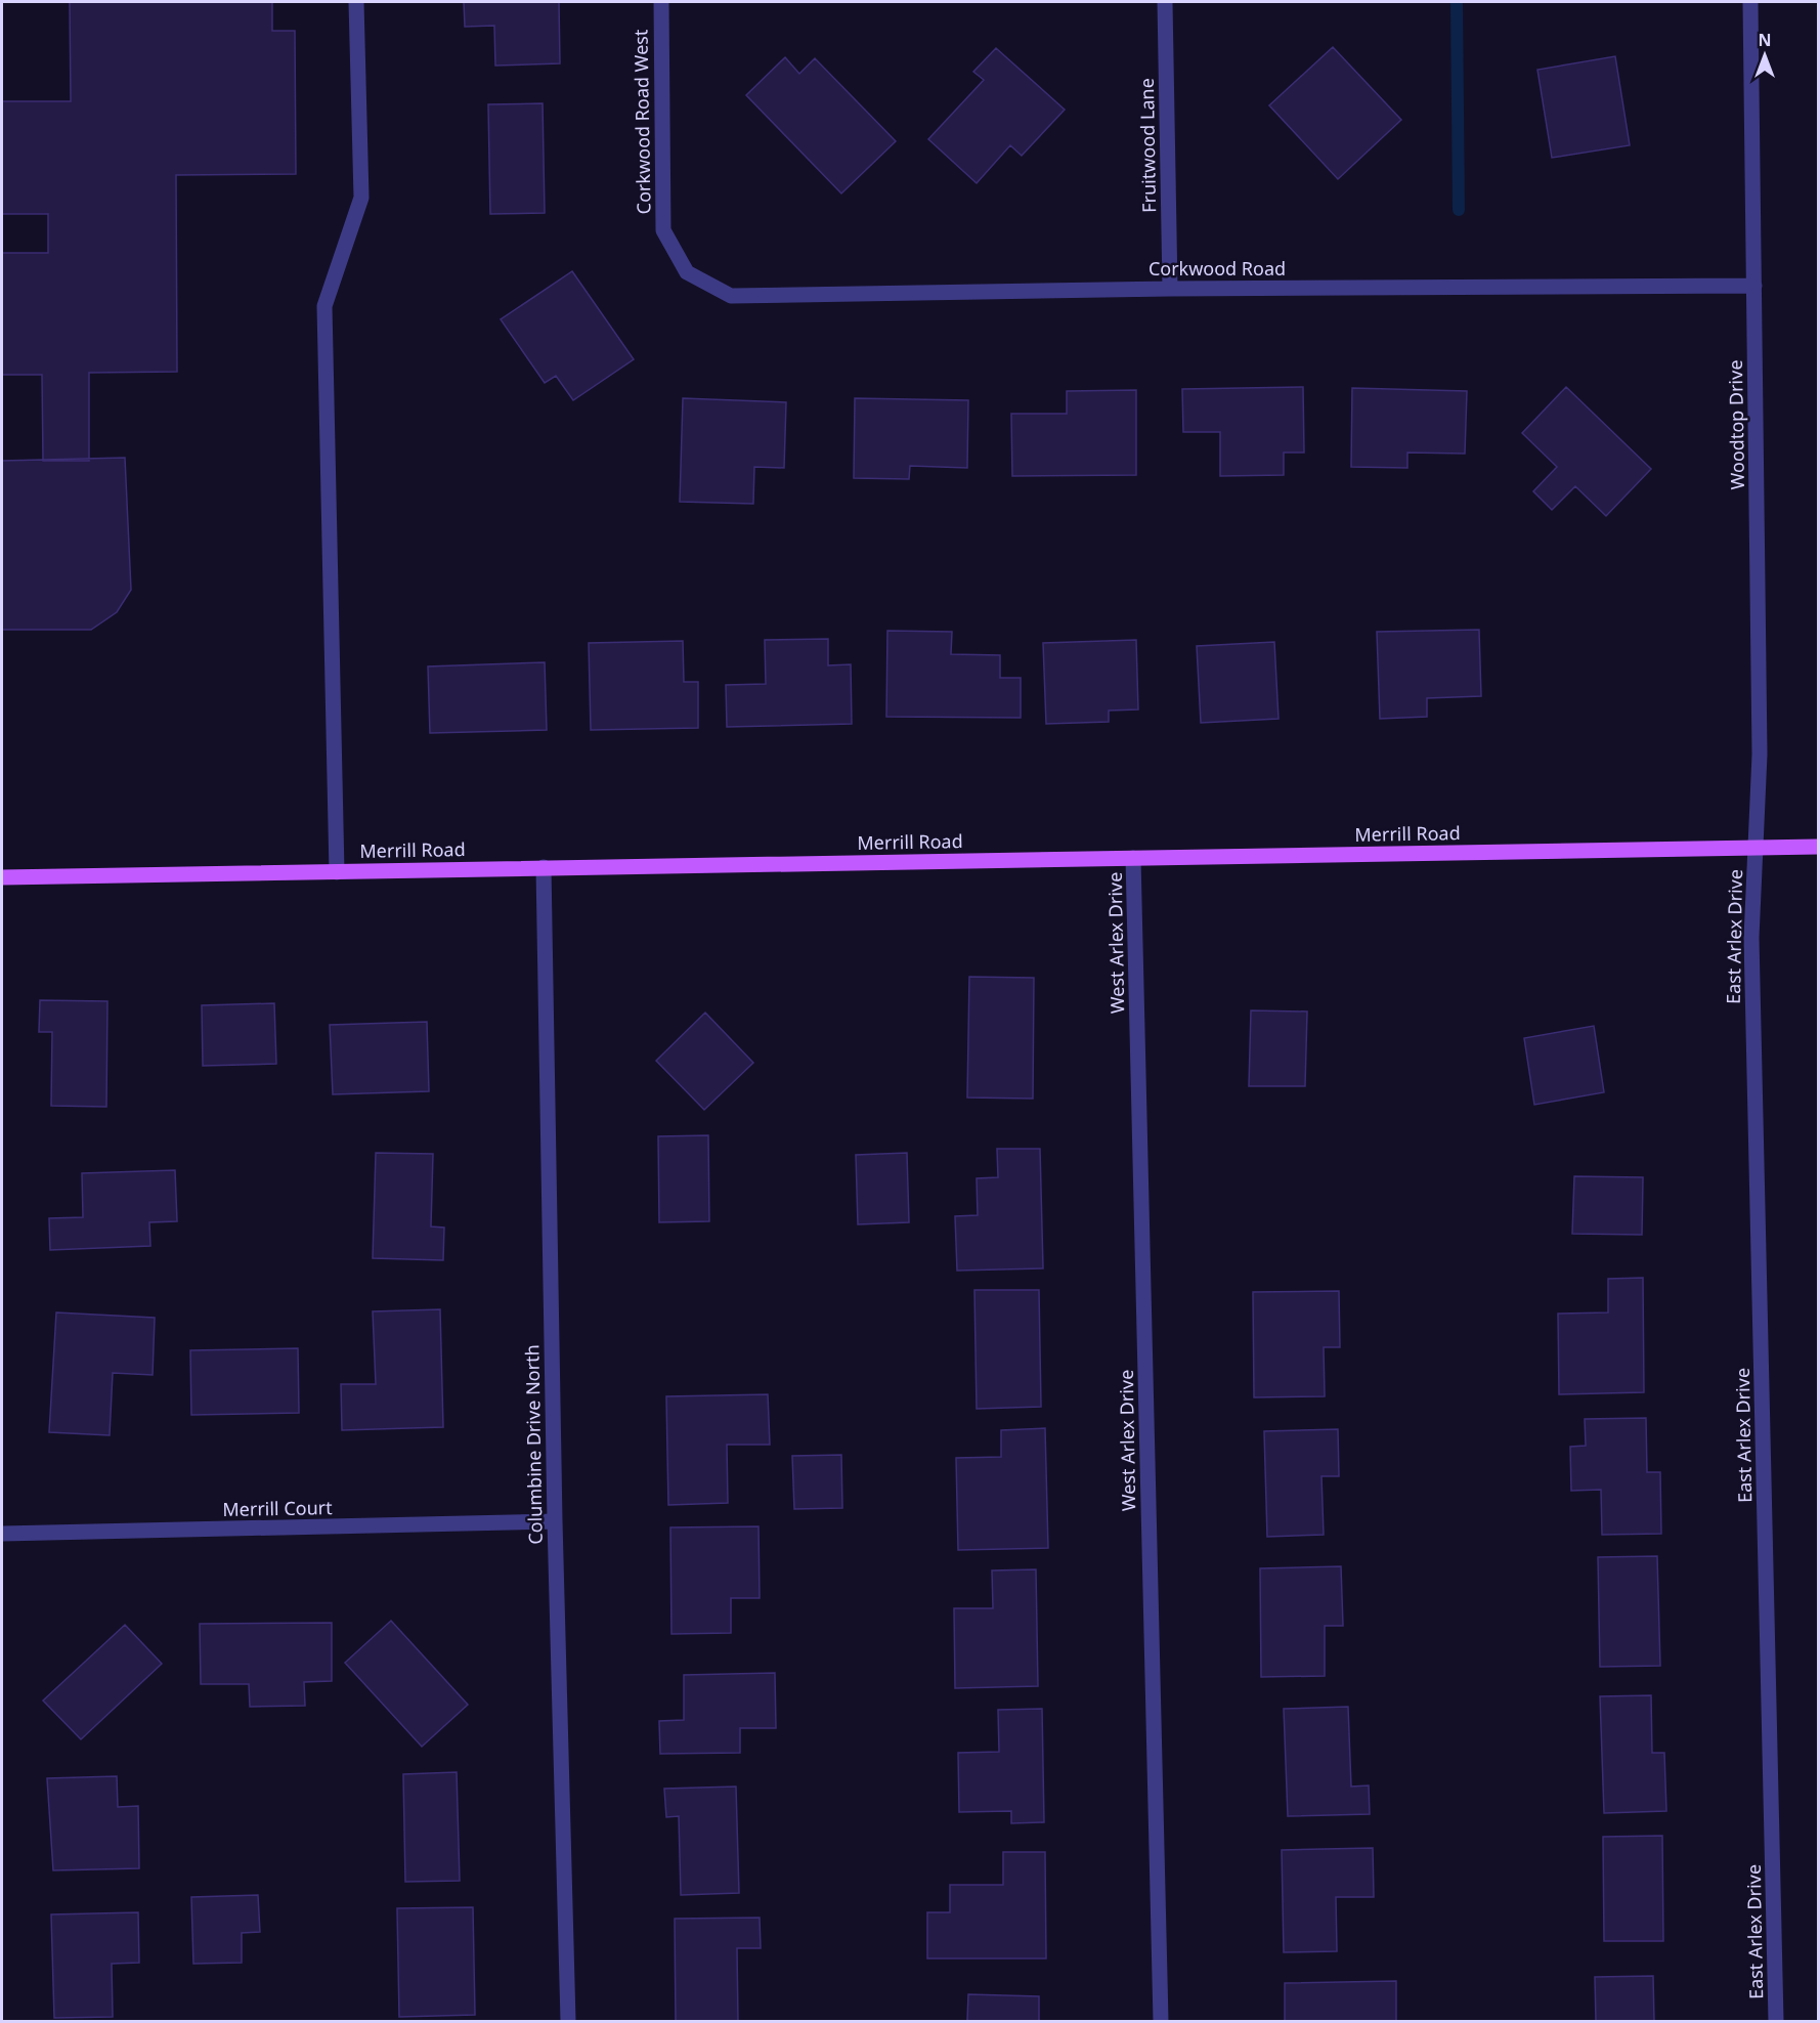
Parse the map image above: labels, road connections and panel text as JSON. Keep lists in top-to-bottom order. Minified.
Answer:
{"streets":{"main road":["Merrill Road"],"street":["Corkwood Road West","Fruitwood Lane","Corkwood Road","Woodtop Drive","East Arlex Drive","West Arlex Drive","Columbine Drive North","Merrill Court"]},"crossings":[["Corkwood Road West","Corkwood Road"],["Fruitwood Lane","Corkwood Road"],["Corkwood Road","Woodtop Drive"],["Woodtop Drive","Merrill Road"],["Woodtop Drive","East Arlex Drive"],["Merrill Road","East Arlex Drive"],["Merrill Road","West Arlex Drive"],["Merrill Road","Columbine Drive North"],["Columbine Drive North","Merrill Court"]],"north":"top"}
